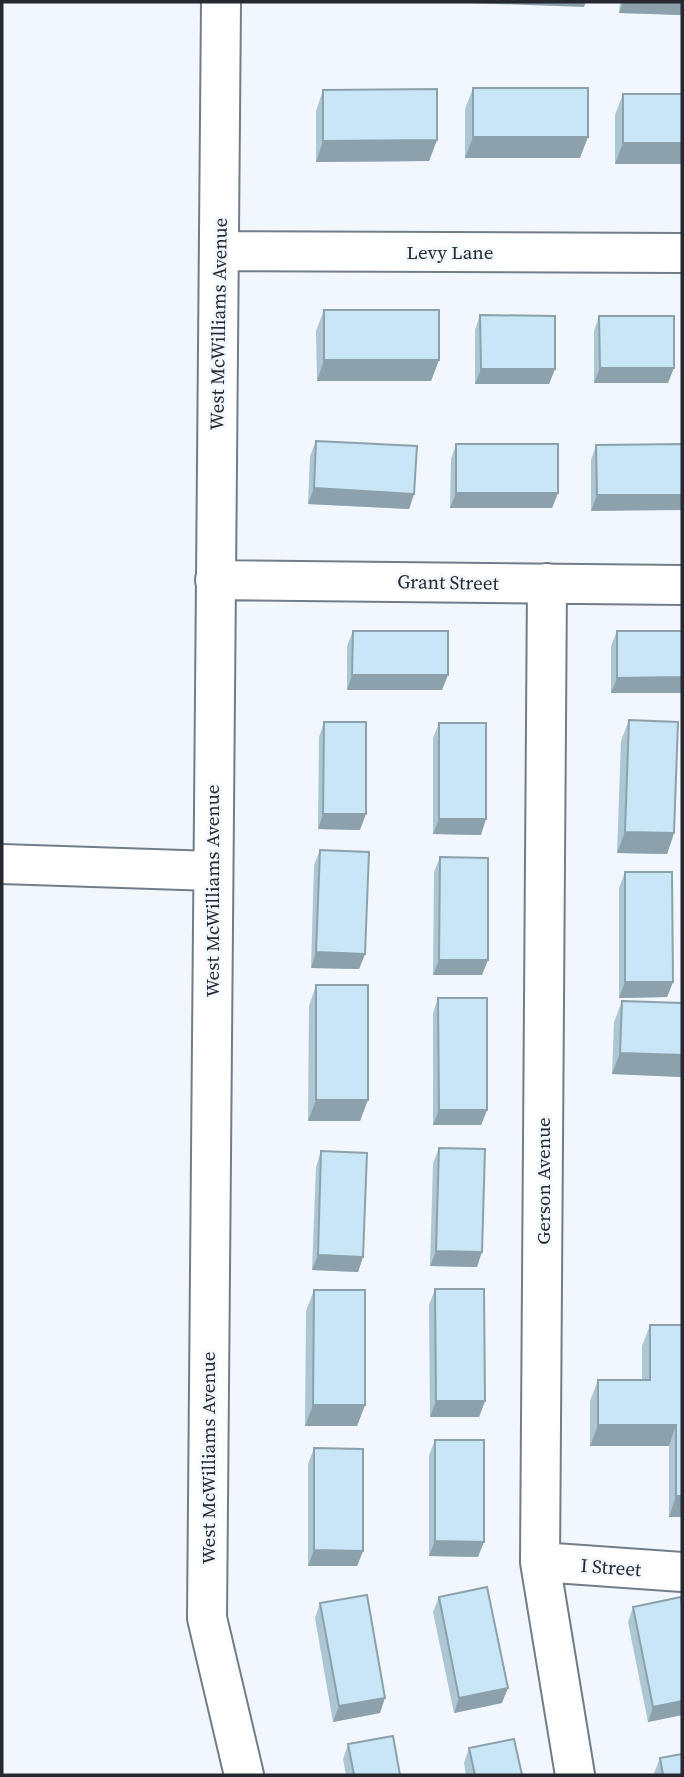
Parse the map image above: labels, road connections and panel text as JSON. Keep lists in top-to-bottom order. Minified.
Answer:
{"streets":{"street":["Levy Lane","West McWilliams Avenue","Grant Street","Gerson Avenue","I Street"]},"crossings":[["Levy Lane","West McWilliams Avenue"],["West McWilliams Avenue","Grant Street"],["Grant Street","Gerson Avenue"],["Gerson Avenue","I Street"]]}
